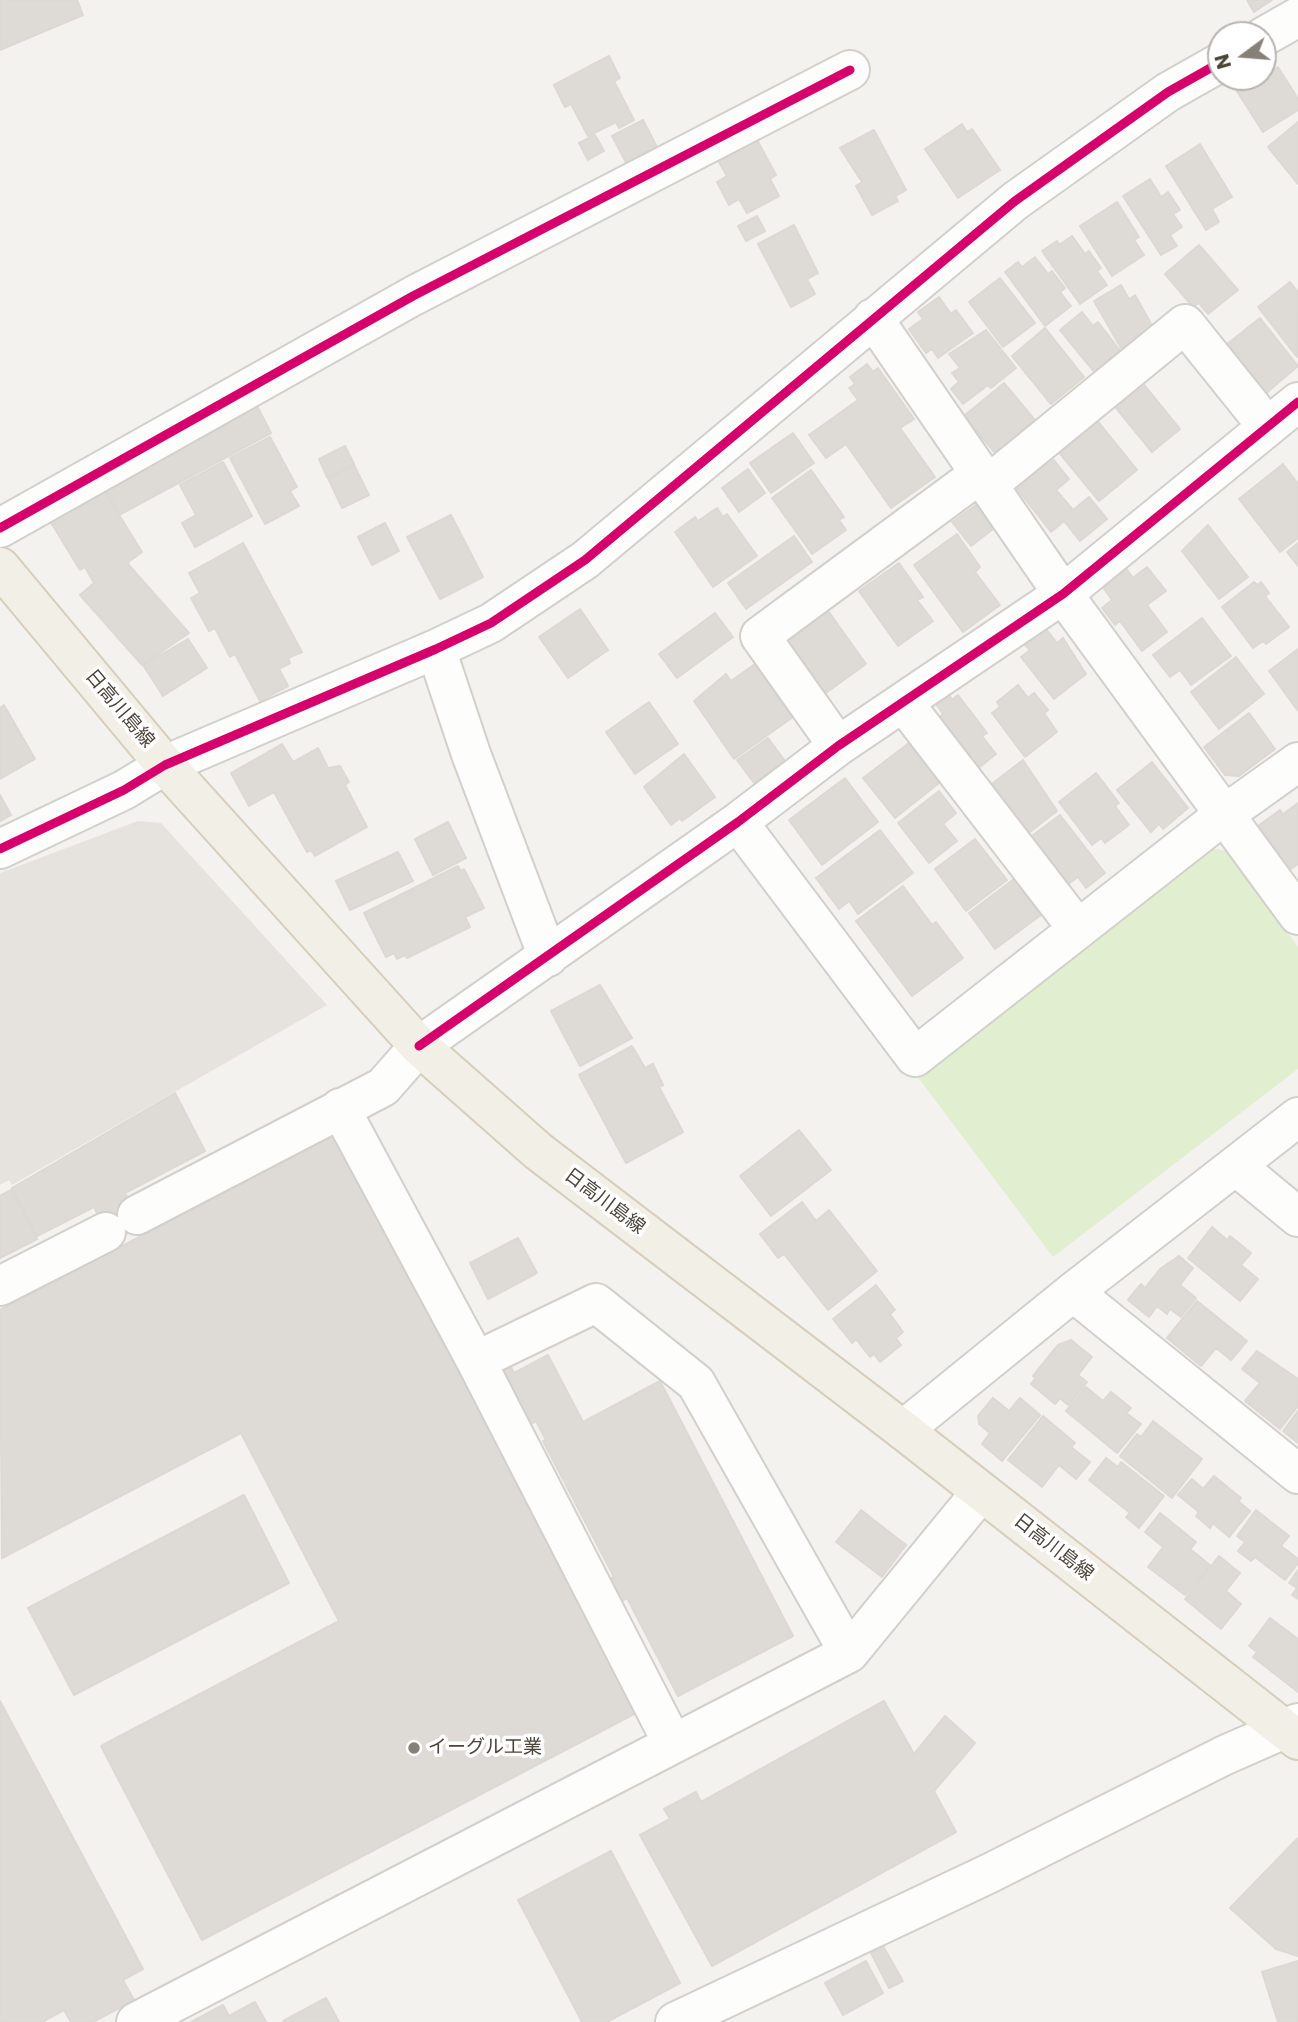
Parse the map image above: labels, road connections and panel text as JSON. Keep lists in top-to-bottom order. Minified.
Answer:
{"streets":{"main road":["日高川島線"]},"places":["イーグル工業"],"north":"left"}
